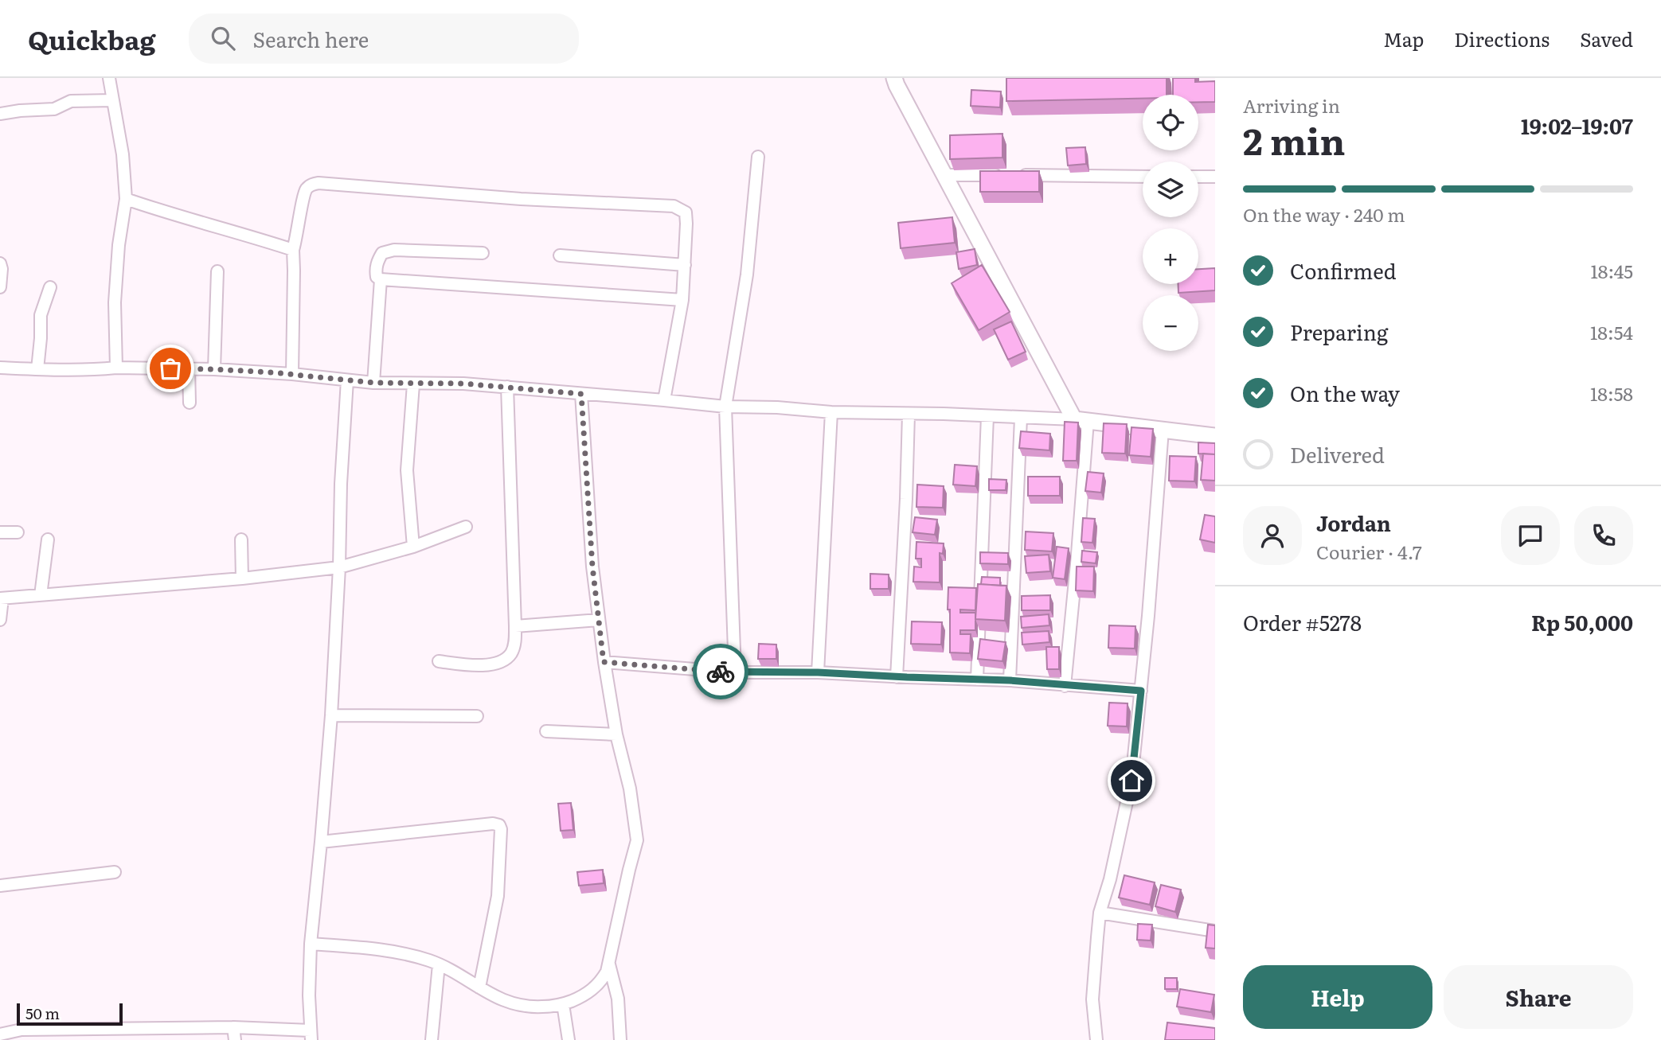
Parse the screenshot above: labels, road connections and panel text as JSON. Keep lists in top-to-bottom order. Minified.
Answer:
{"scale_bar":"50 m","page":{"header":"Quickbag","search":"Search here","nav":["Map","Directions","Saved"],"heading":["2 min","Arriving in","19:02–19:07"],"panel":["Jordan","Courier · 4.7","Order #5278","Rp 50,000"],"map_buttons":["+","−"],"bar":"On the way · 240 m","list":[["Confirmed","18:45"],["Preparing","18:54"],["On the way","18:58"],"Delivered"],"buttons":["Help","Share"],"scale":"50 m"}}
